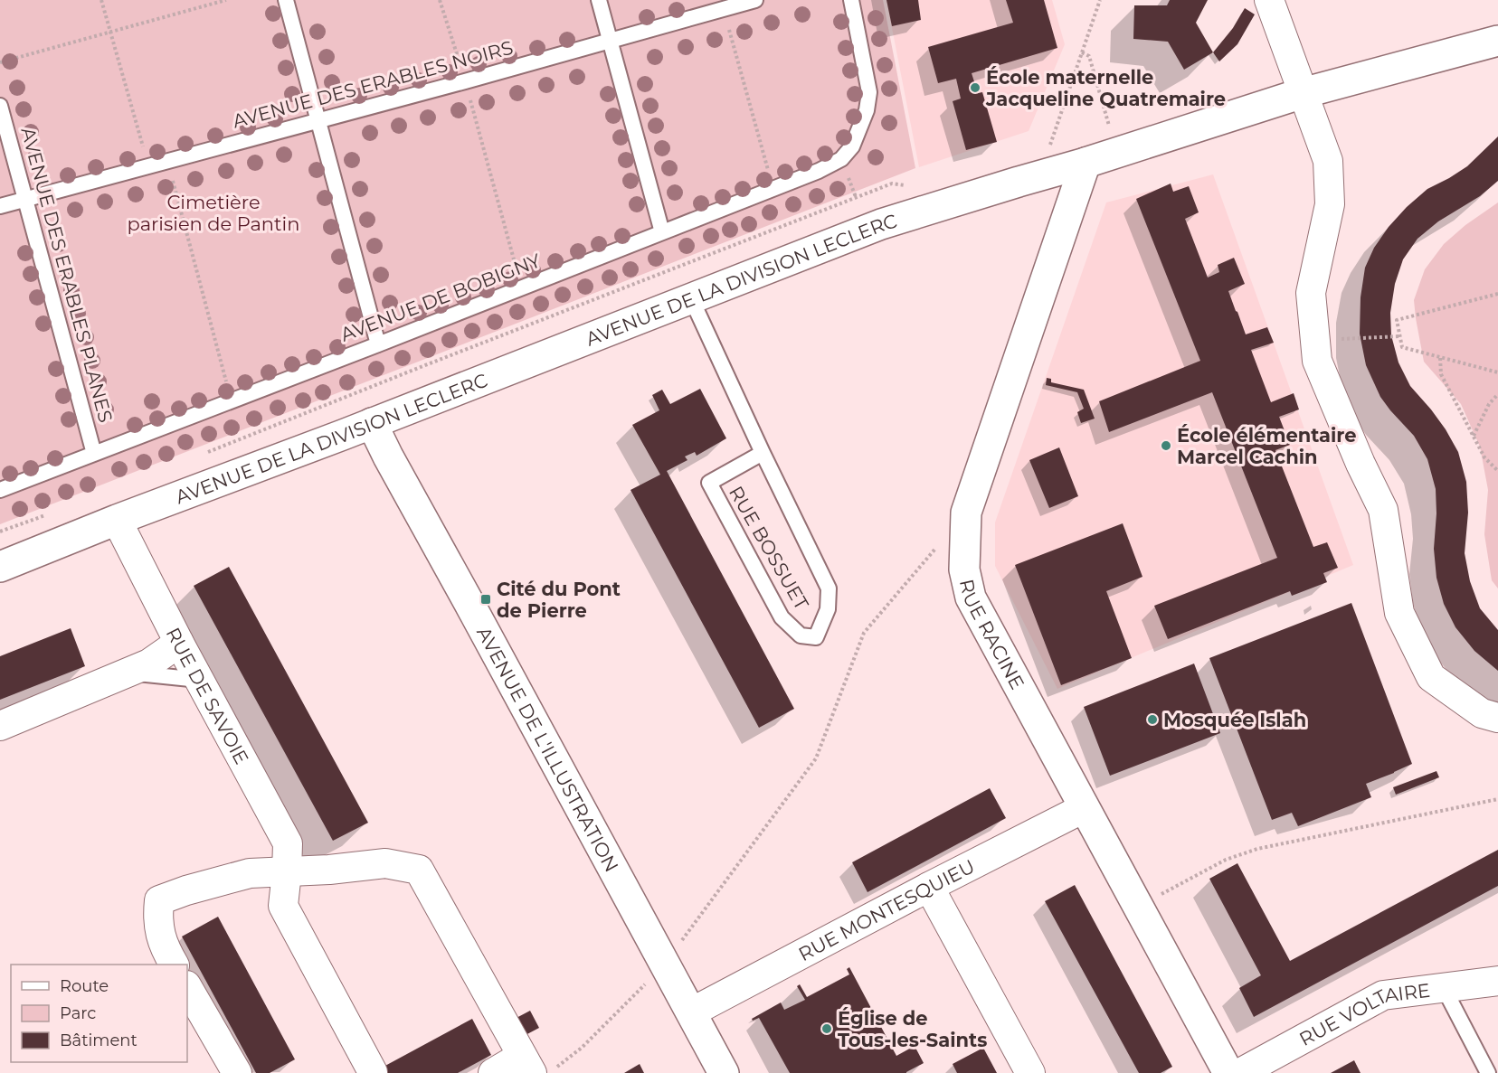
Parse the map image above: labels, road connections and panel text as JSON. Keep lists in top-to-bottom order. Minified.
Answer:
{"streets":{"street":["AVENUE DE LA DIVISION LECLERC","RUE RACINE","RUE DE SAVOIE","AVENUE DE L'ILLUSTRATION","RUE MONTESQUIEU","RUE VOLTAIRE"],"lane":["AVENUE DES ERABLES NOIRS","AVENUE DES ERABLES PLANES","AVENUE DE BOBIGNY","RUE BOSSUET"]},"crossings":[["AVENUE DES ERABLES NOIRS","AVENUE DES ERABLES PLANES"],["AVENUE DES ERABLES PLANES","AVENUE DE BOBIGNY"],["AVENUE DE LA DIVISION LECLERC","RUE BOSSUET"],["AVENUE DE LA DIVISION LECLERC","RUE RACINE"],["AVENUE DE LA DIVISION LECLERC","RUE DE SAVOIE"],["AVENUE DE LA DIVISION LECLERC","AVENUE DE L'ILLUSTRATION"],["RUE RACINE","RUE MONTESQUIEU"],["AVENUE DE L'ILLUSTRATION","RUE MONTESQUIEU"]],"parks":["Cimetière parisien de Pantin"],"places":{"other":["École maternelle Jacqueline Quatremaire","École élémentaire Marcel Cachin","Mosquée Islah","Église de Tous-les-Saints"],"transit":["Cité du Pont de Pierre"]},"legend":["Route","Parc","Bâtiment"]}
